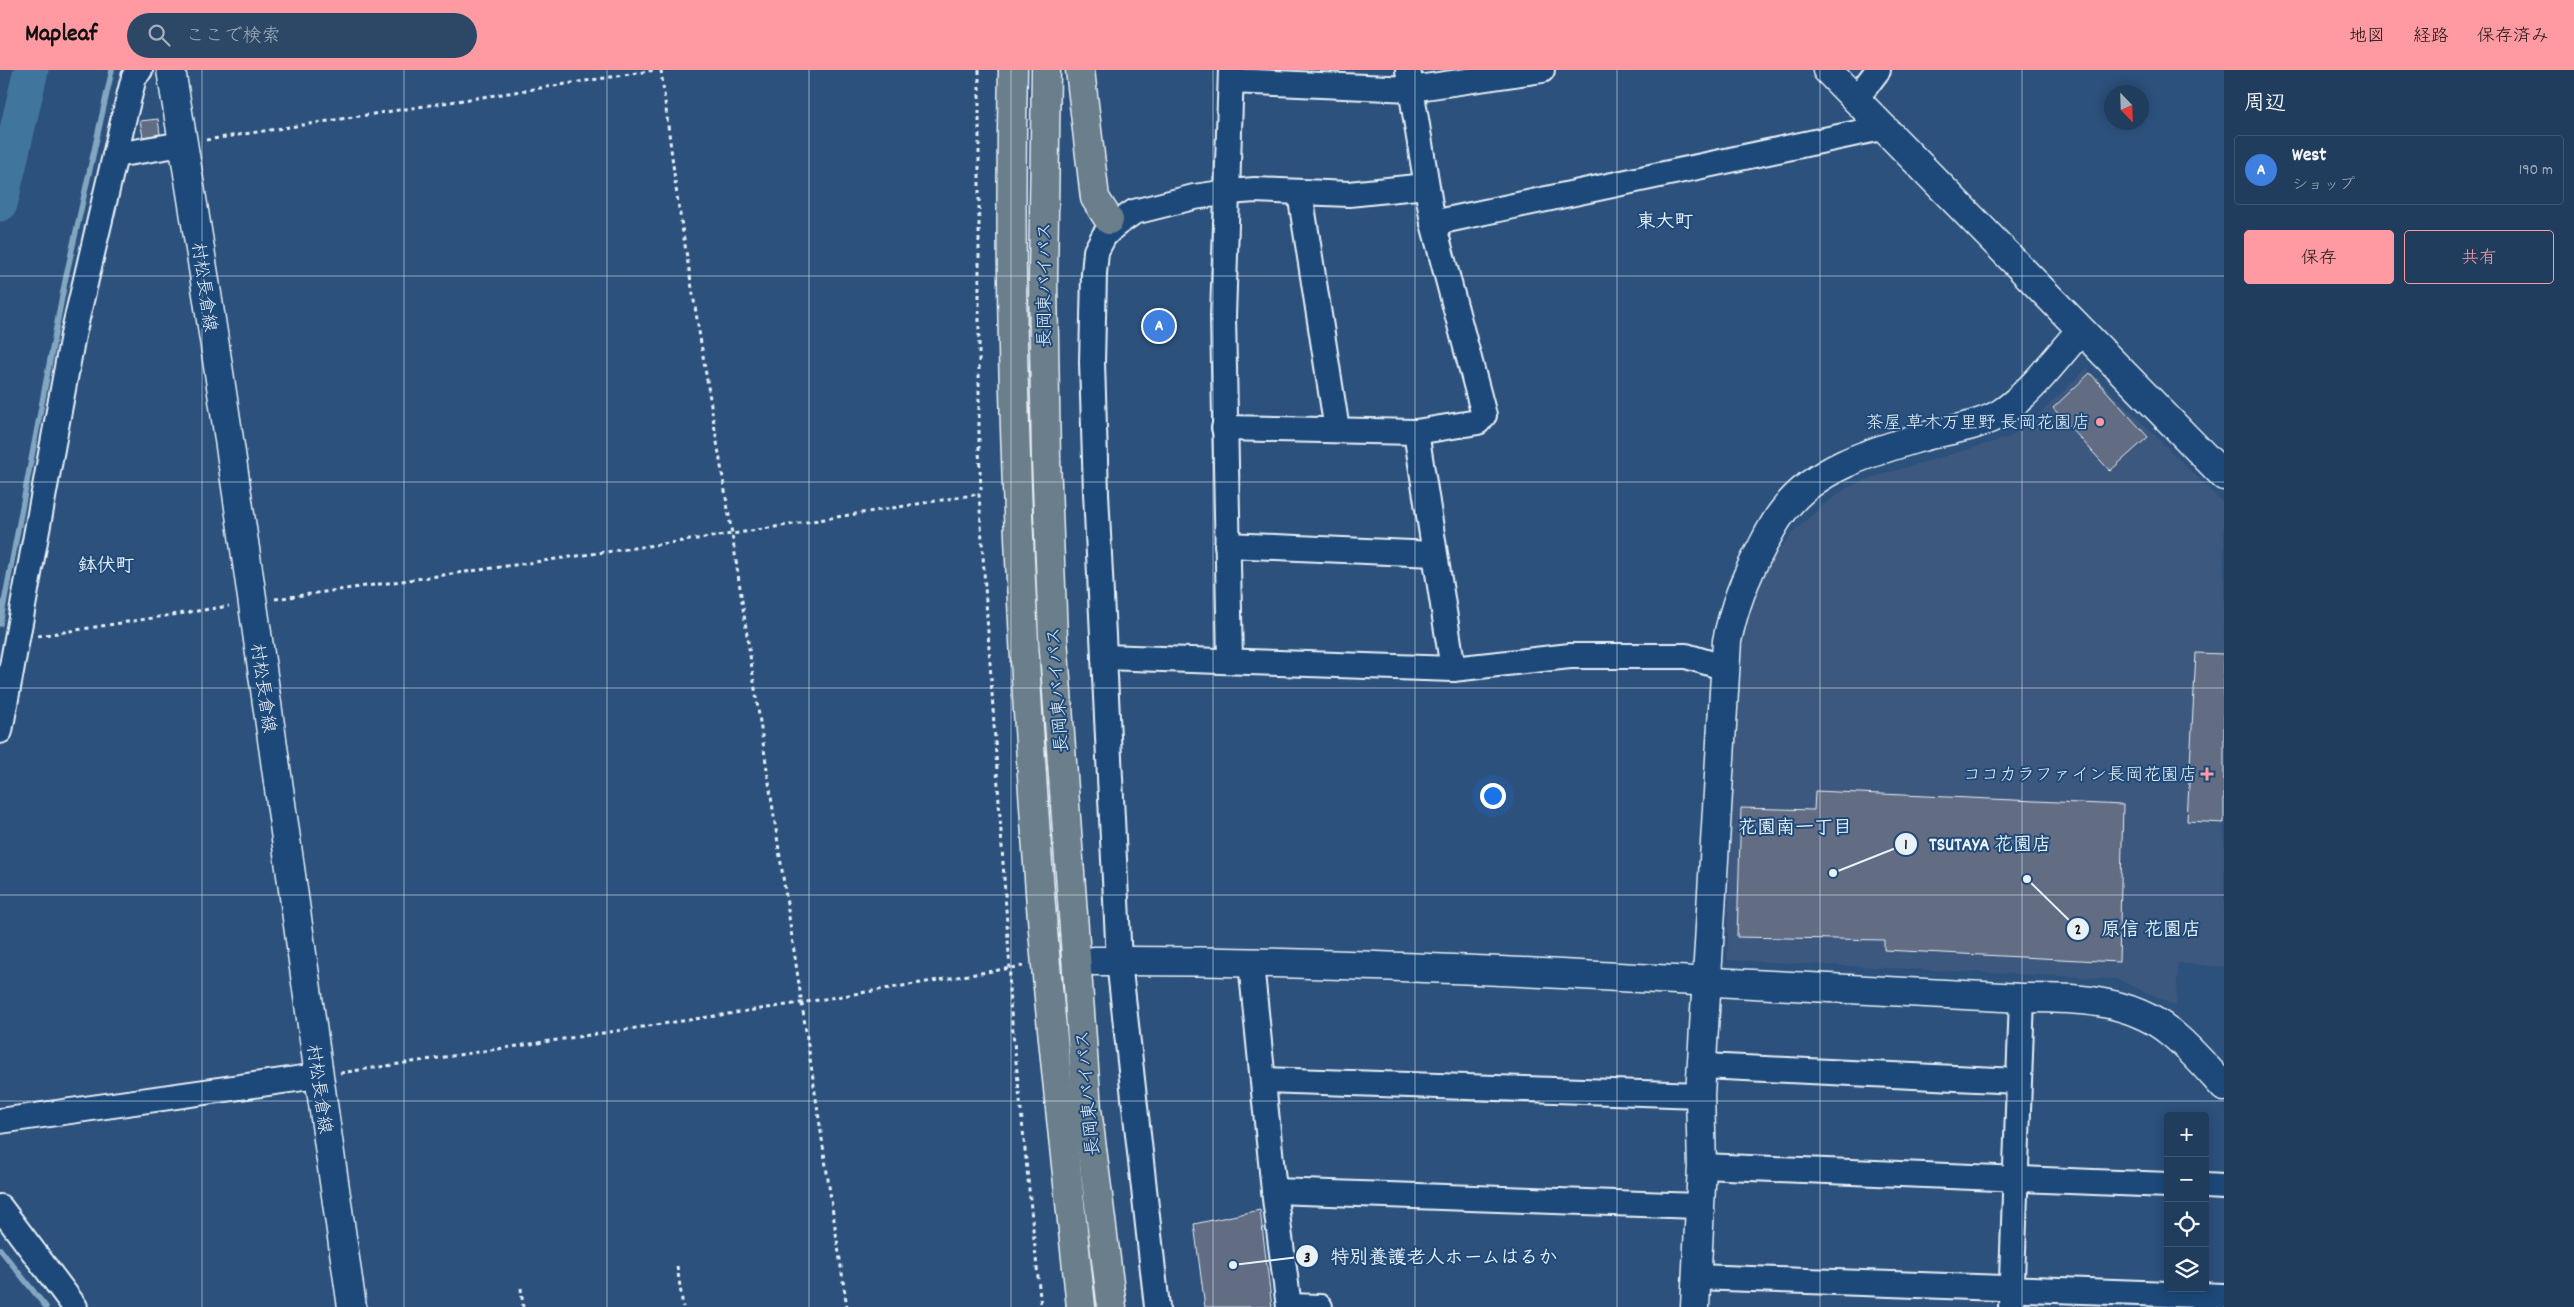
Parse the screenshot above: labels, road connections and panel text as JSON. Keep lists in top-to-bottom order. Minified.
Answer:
{"streets":{"highway":["長岡東バイパス"],"street":["村松長倉線"]},"districts":["東大町","鉢伏町","花園南一丁目"],"places":{"other":["茶屋 草木万里野 長岡花園店","TSUTAYA 花園店","原信 花園店","特別養護老人ホームはるか"],"health":["ココカラファイン長岡花園店"]},"north":"bottom right","page":{"header":"Mapleaf","search":"ここで検索","nav":["地図","経路","保存済み"],"heading":"周辺","list":[{"mark":"A","name":"West","note":"ショップ","value":"190 m"}],"buttons":["保存","共有"],"pins":"A","map_buttons":["+","−"]}}
